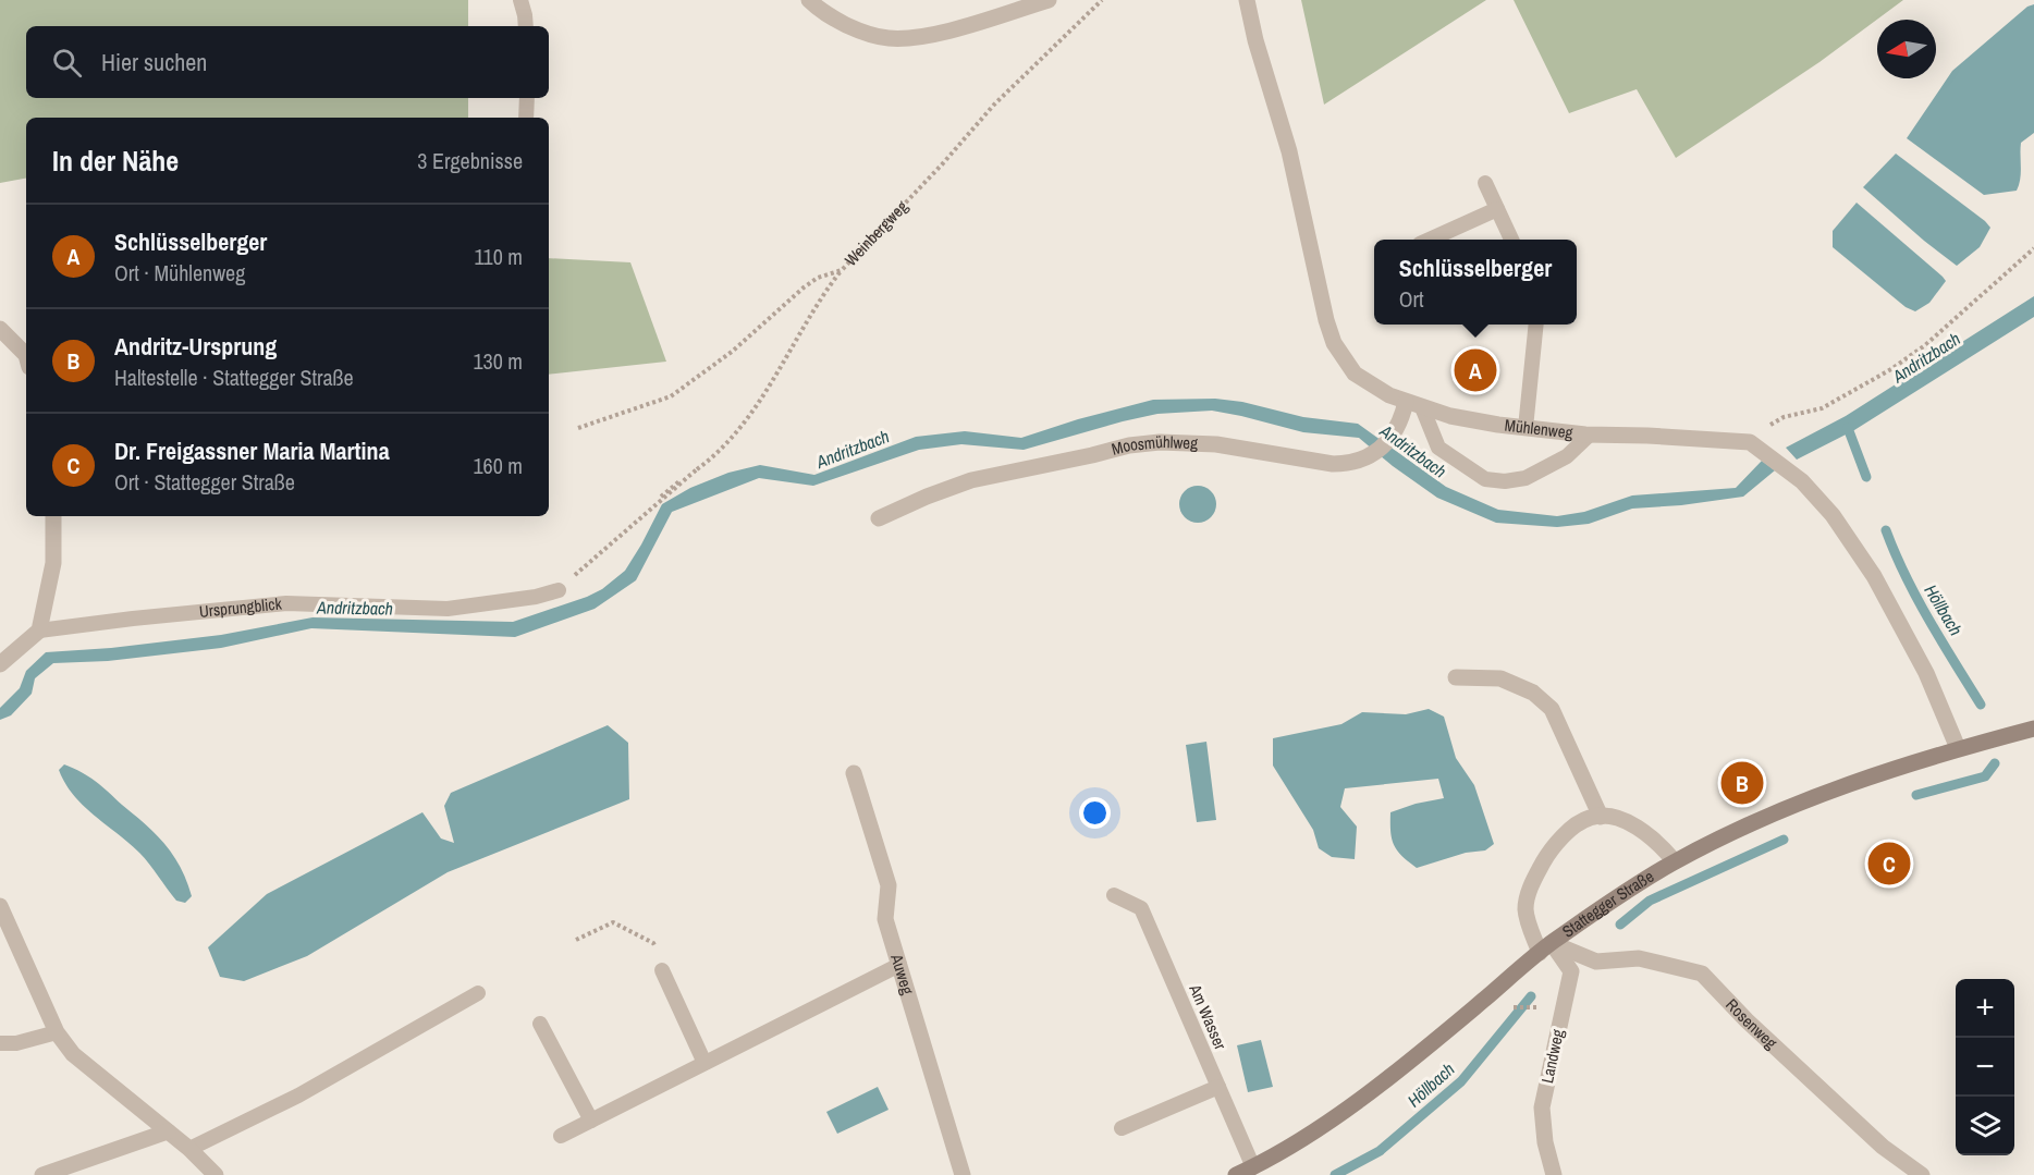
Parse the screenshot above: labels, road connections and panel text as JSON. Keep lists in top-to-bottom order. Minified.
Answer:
{"streets":{"main road":["Stattegger Straße"],"street":["Mühlenweg","Moosmühlweg","Auweg","Rosenweg","Landweg"],"lane":["Ursprungblick","Am Wasser"],"path":["Weinbergweg"]},"crossings":[["Mühlenweg","Moosmühlweg"],["Stattegger Straße","Am Wasser"],["Stattegger Straße","Rosenweg"],["Stattegger Straße","Landweg"],["Rosenweg","Landweg"]],"water":["Andritzbach","Höllbach"],"north":"left","page":{"search":"Hier suchen","heading":["In der Nähe","3 Ergebnisse"],"list":[{"mark":"A","name":"Schlüsselberger","note":"Ort · Mühlenweg","value":"110 m"},{"mark":"B","name":"Andritz-Ursprung","note":"Haltestelle · Stattegger Straße","value":"130 m"},{"mark":"C","name":"Dr. Freigassner Maria Martina","note":"Ort · Stattegger Straße","value":"160 m"}],"popup":["Schlüsselberger","Ort"],"pins":["A","B","C"],"map_buttons":["+","−"]}}
